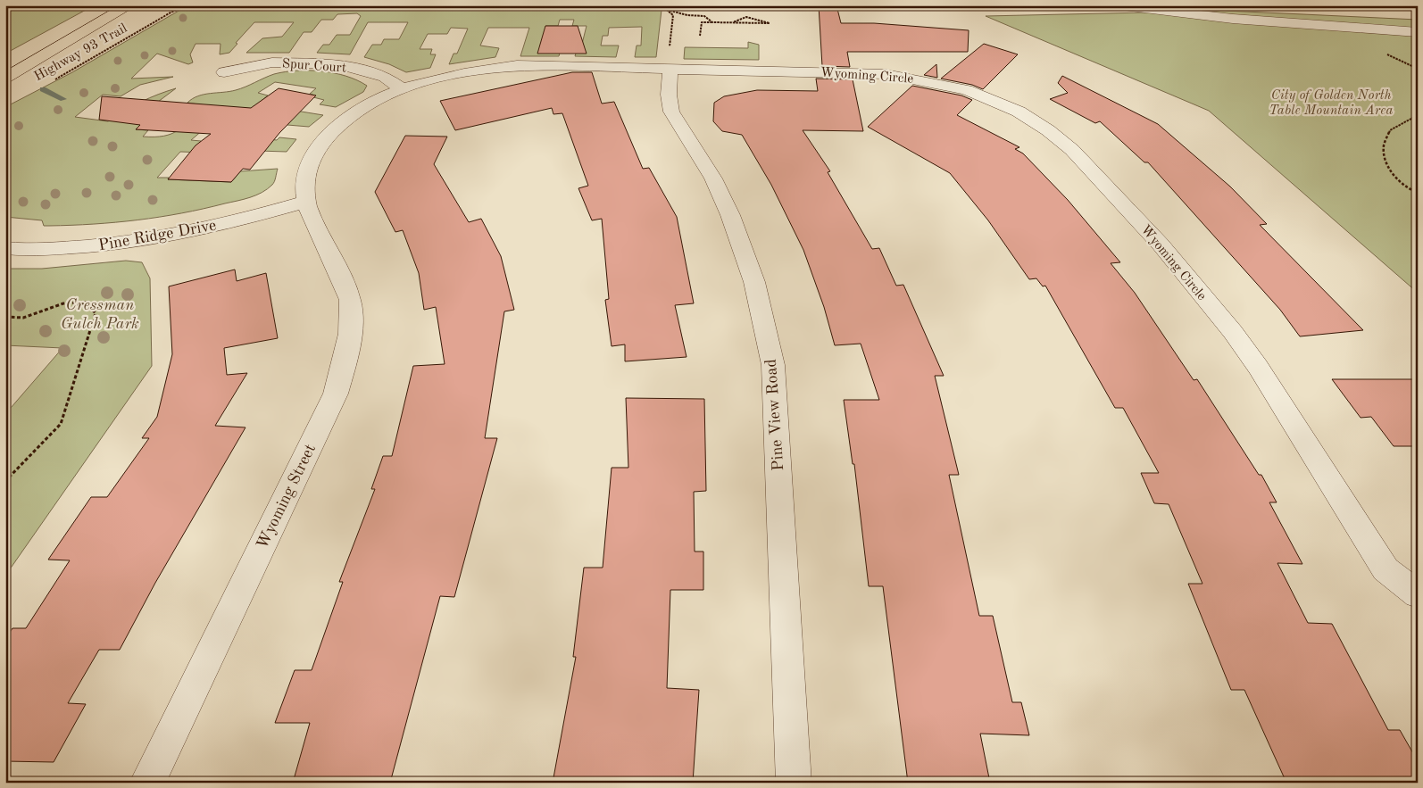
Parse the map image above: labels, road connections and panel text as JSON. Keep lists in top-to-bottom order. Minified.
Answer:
{"streets":{"street":["Spur Court","Wyoming Circle","Pine Ridge Drive","Pine View Road","Wyoming Street"],"path":["Highway 93 Trail"]},"crossings":[["Spur Court","Wyoming Circle"],["Wyoming Circle","Pine Ridge Drive"],["Wyoming Circle","Pine View Road"],["Wyoming Circle","Wyoming Street"],["Pine Ridge Drive","Wyoming Street"]],"parks":["City of Golden North Table Mountain Area","Cressman Gulch Park"]}
